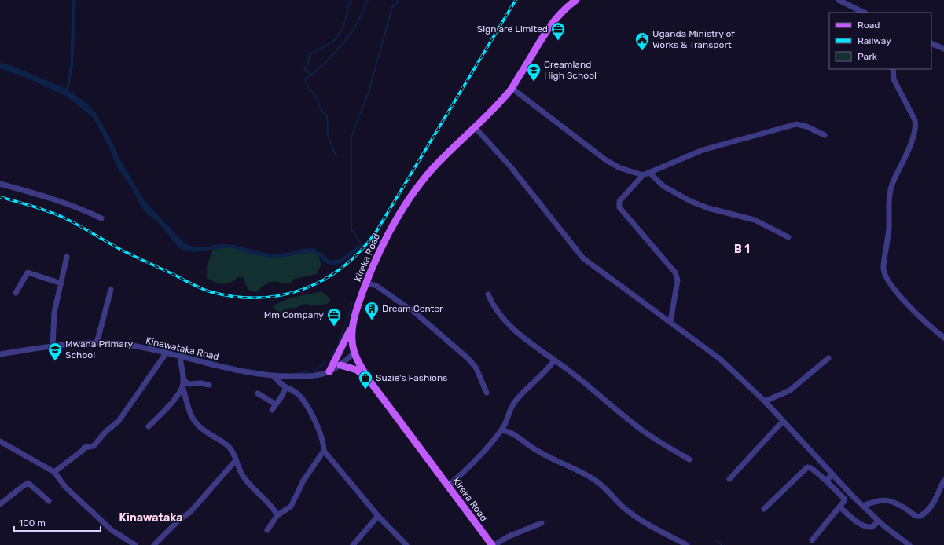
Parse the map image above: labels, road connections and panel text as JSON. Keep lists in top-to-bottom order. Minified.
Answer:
{"streets":{"main road":["Kireka Road"],"street":["Kinawataka Road"]},"crossings":[["Kireka Road","Kinawataka Road"]],"districts":["B 1","Kinawataka"],"places":{"office":["Sign are Limited","Mm Company"],"public building":["Uganda Ministry of Works & Transport"],"school or university":["Creamland High School","Mwana Primary School"],"building":["Dream Center"],"shop":["Suzie's Fashions"]},"legend":["Road","Railway","Park"],"scale_bar":"100 m"}
